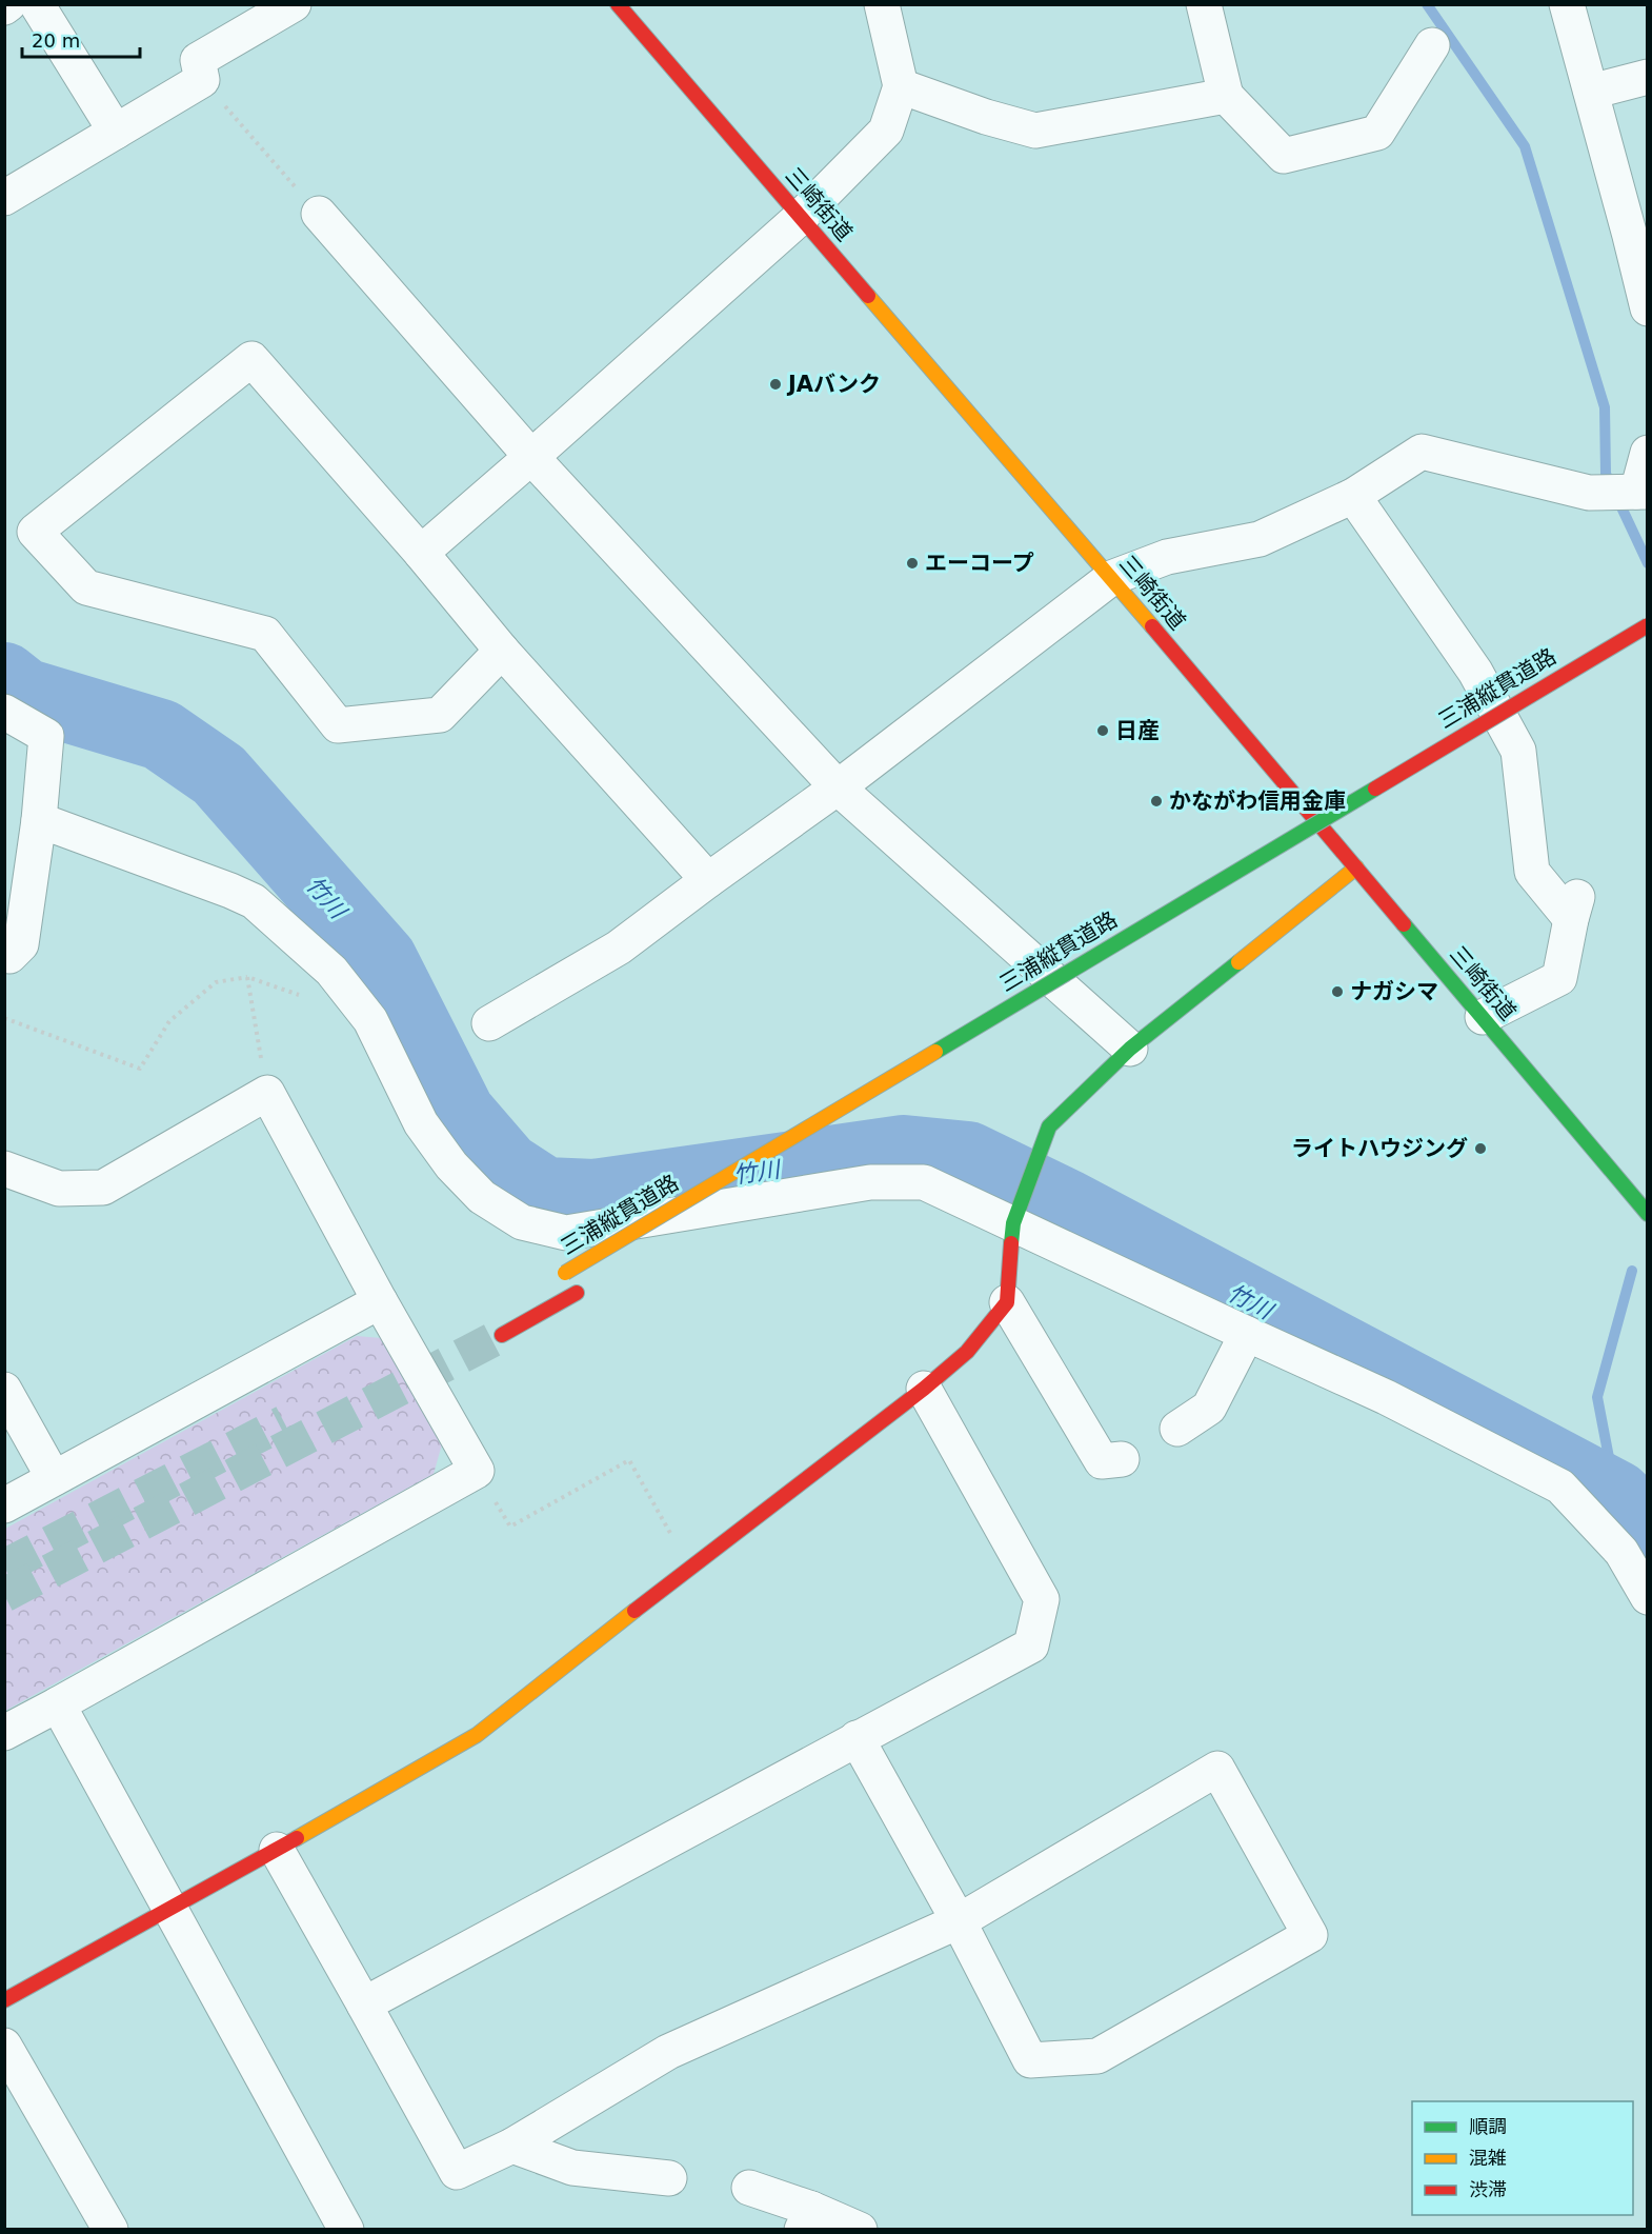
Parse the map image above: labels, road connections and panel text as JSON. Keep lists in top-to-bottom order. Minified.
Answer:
{"streets":{"main road":["三崎街道","三浦縦貫道路"]},"water":["竹川"],"places":["JAバンク","エーコープ","日産","かながわ信用金庫","ナガシマ","ライトハウジング"],"legend":["順調","混雑","渋滞"],"scale_bar":"20 m"}
